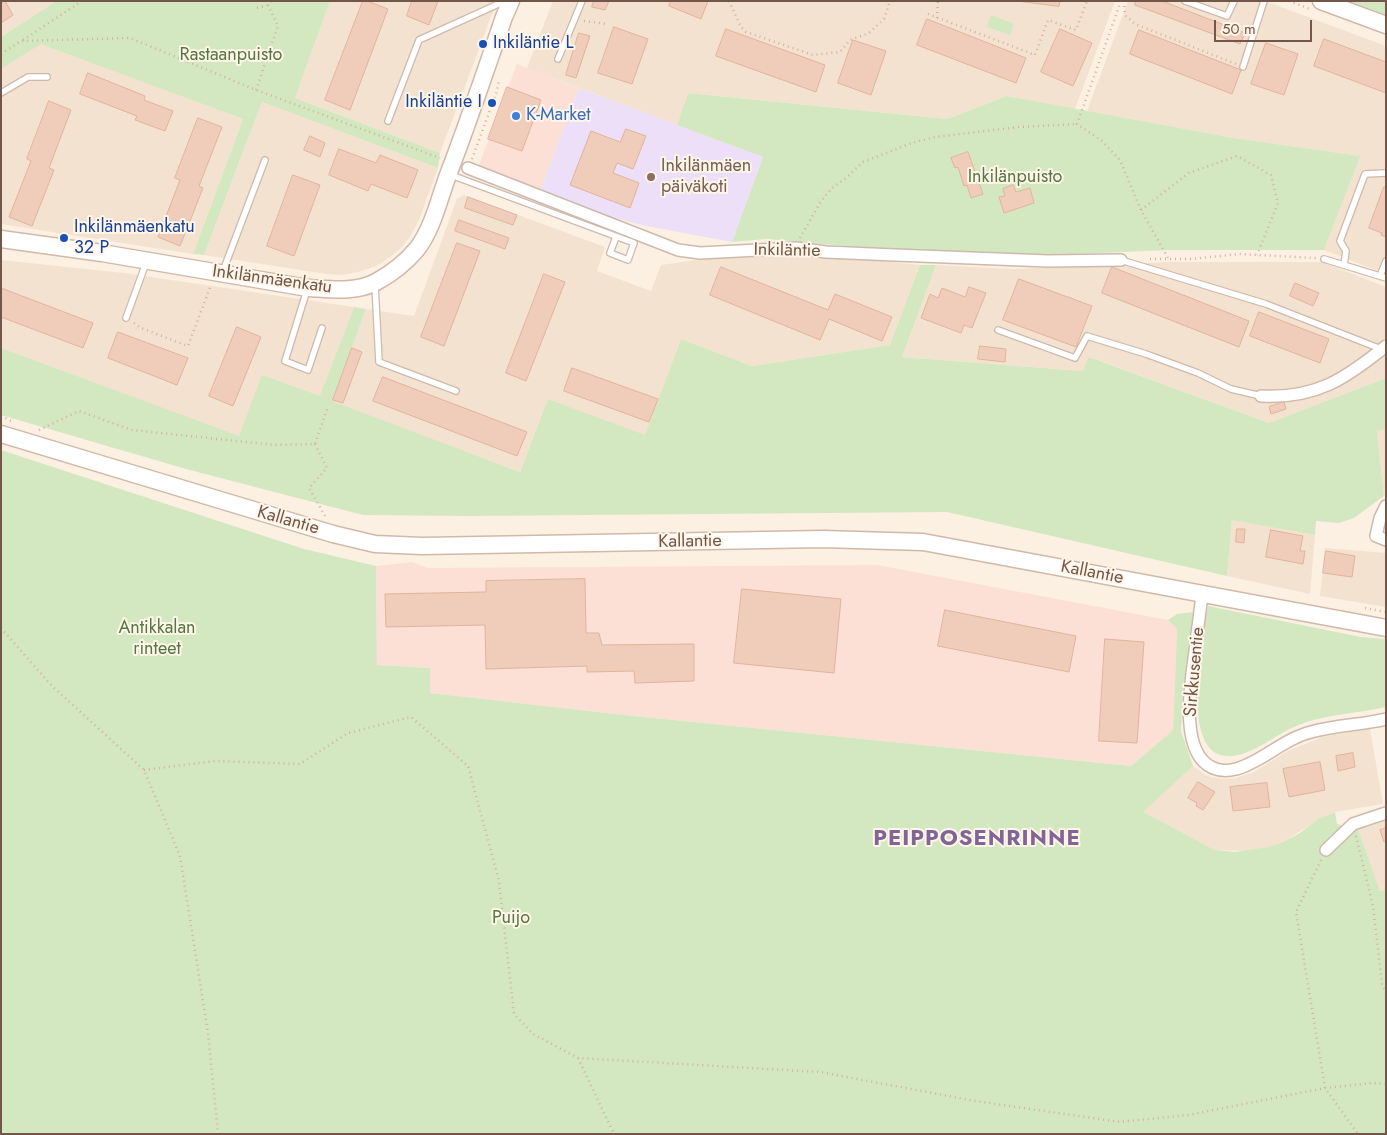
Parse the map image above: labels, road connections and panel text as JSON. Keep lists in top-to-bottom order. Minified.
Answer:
{"streets":{"main road":["Inkilänmäenkatu","Kallantie"],"street":["Inkiläntie","Sirkkusentie"]},"crossings":[["Inkiläntie","Inkilänmäenkatu"],["Kallantie","Sirkkusentie"]],"districts":["PEIPPOSENRINNE"],"parks":["Rastaanpuisto","Inkilänpuisto","Antikkalan rinteet","Puijo"],"places":["Inkiläntie L","Inkiläntie I","K-Market","Inkilänmäen päiväkoti","Inkilänmäenkatu 32 P"],"scale_bar":"50 m"}
